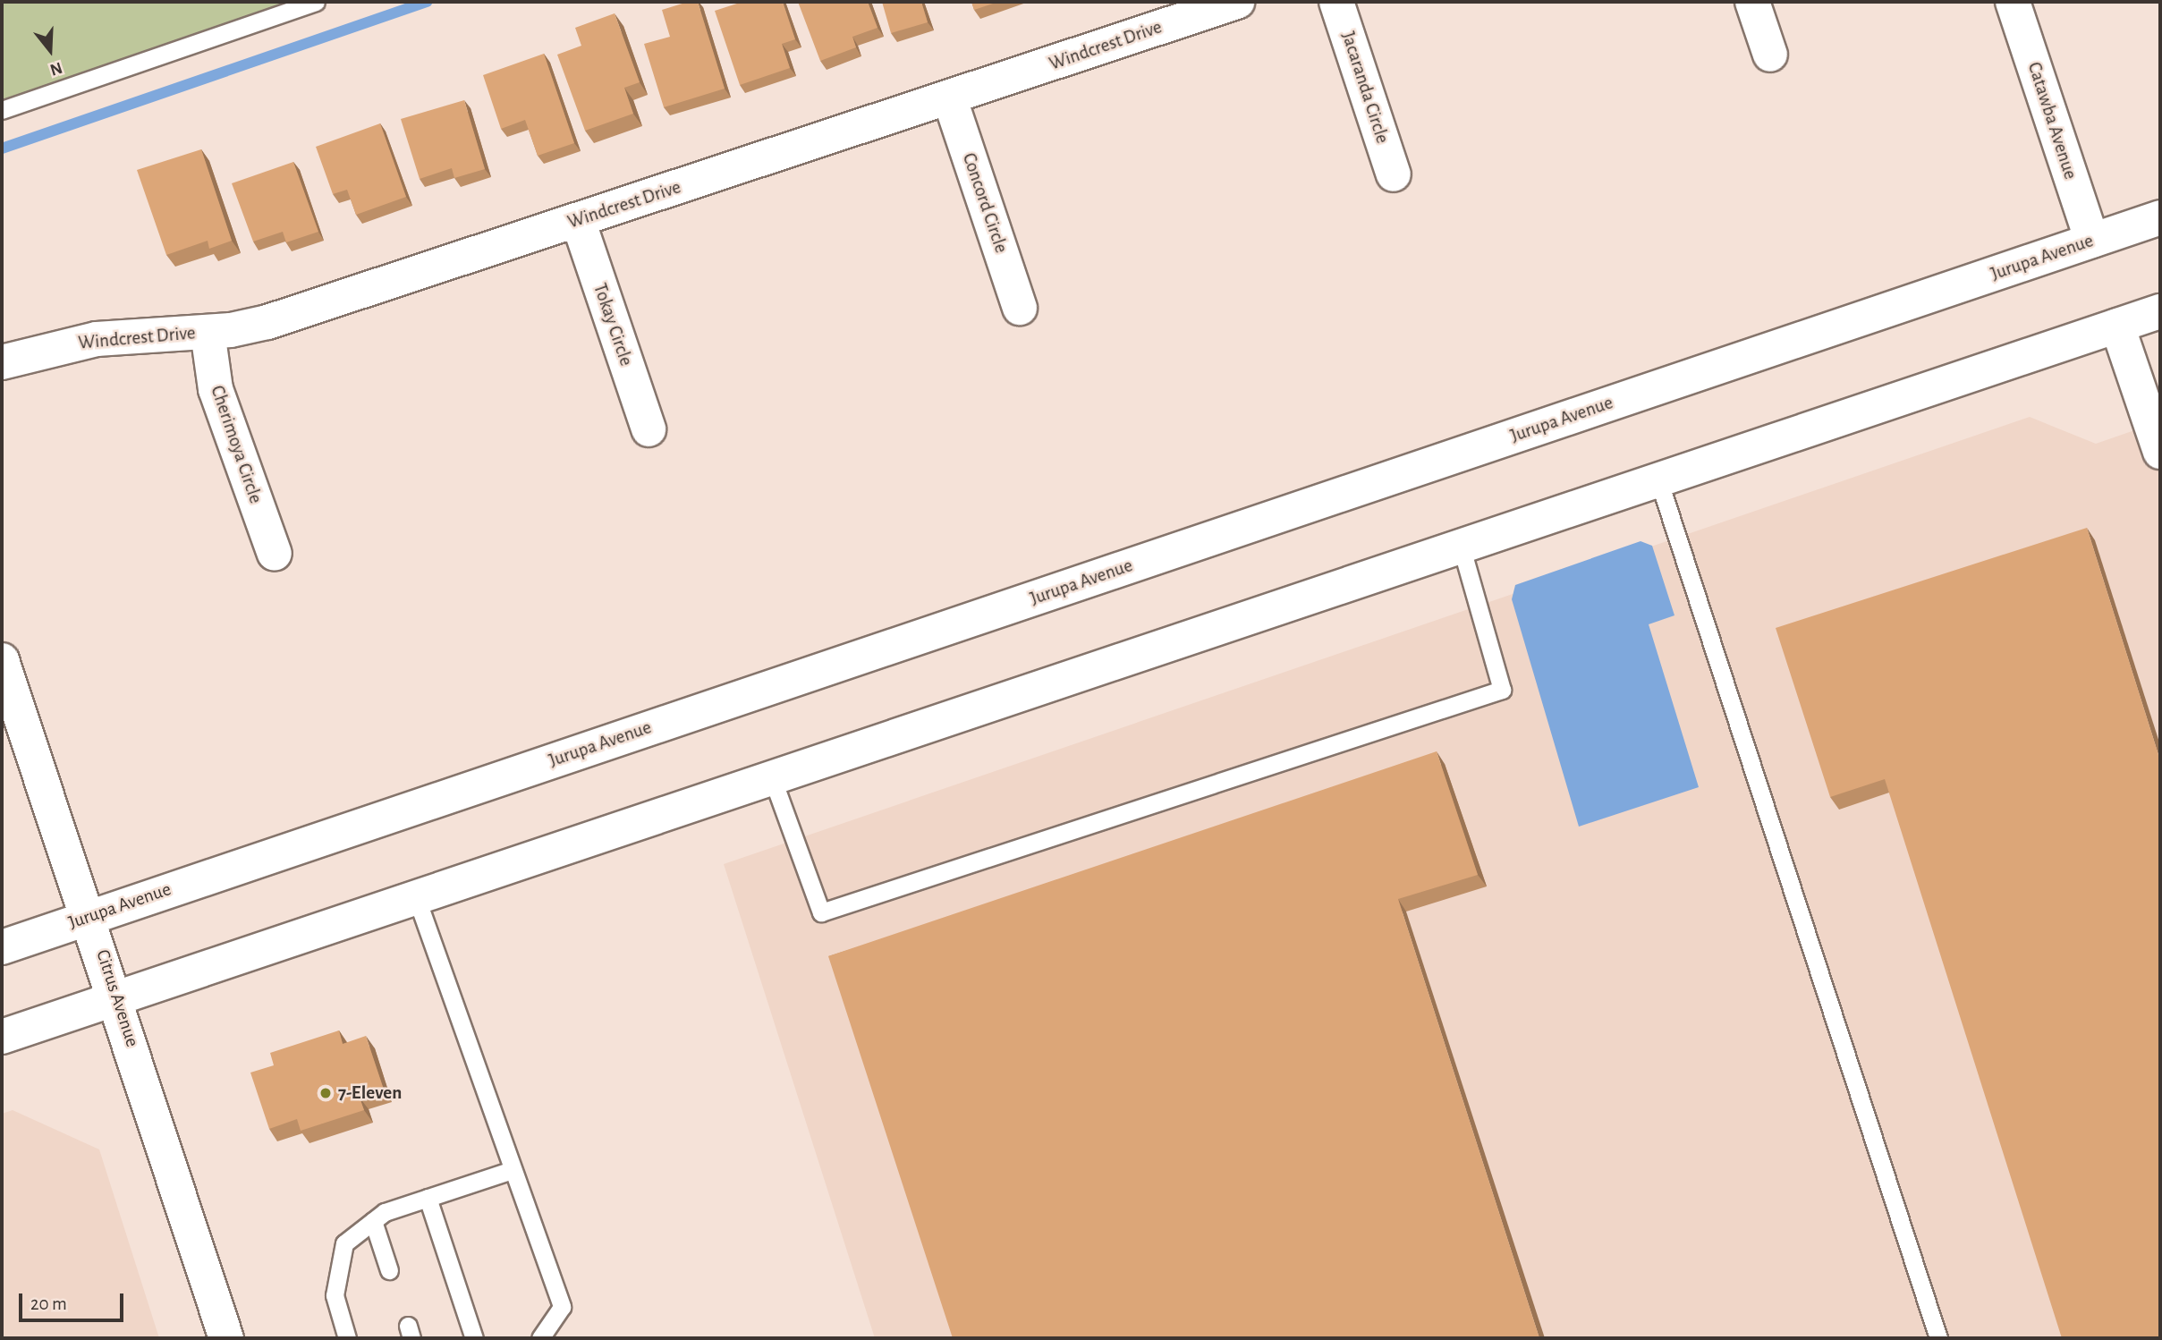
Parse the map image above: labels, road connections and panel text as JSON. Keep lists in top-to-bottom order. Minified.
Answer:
{"streets":{"main road":["Windcrest Drive","Jacaranda Circle","Catawba Avenue","Concord Circle","Jurupa Avenue","Tokay Circle","Cherimoya Circle","Citrus Avenue"]},"crossings":[["Windcrest Drive","Concord Circle"],["Windcrest Drive","Tokay Circle"],["Windcrest Drive","Cherimoya Circle"],["Catawba Avenue","Jurupa Avenue"],["Jurupa Avenue","Citrus Avenue"]],"places":["7-Eleven"],"scale_bar":"20 m","north":"bottom"}
